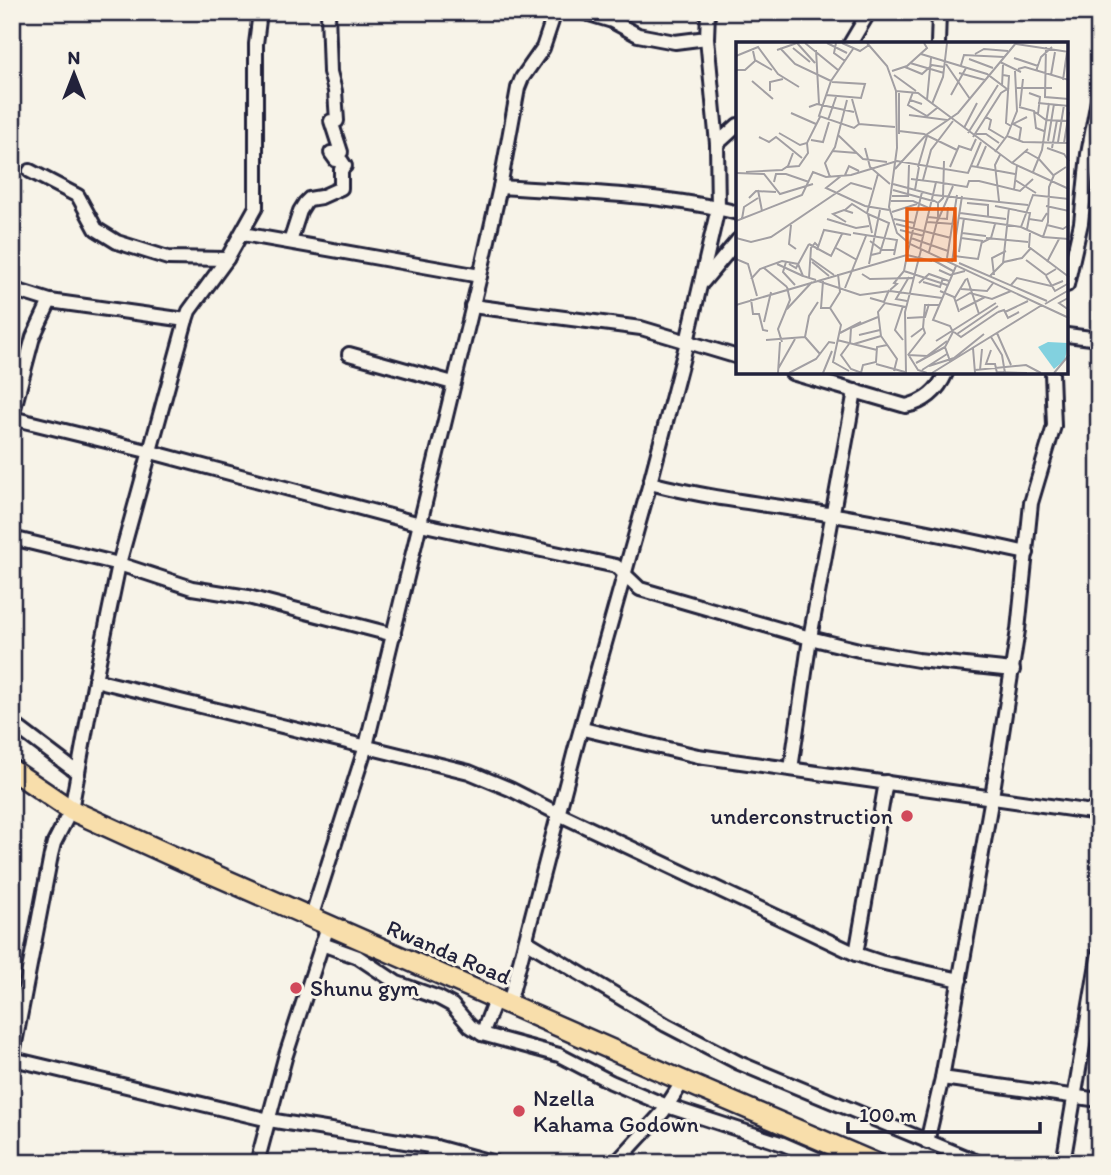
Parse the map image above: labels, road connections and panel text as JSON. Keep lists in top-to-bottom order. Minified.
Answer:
{"streets":{"highway":["Rwanda Road"]},"places":["underconstruction","Shunu gym","Nzella Kahama Godown"],"scale_bar":"100 m","north":"top"}
